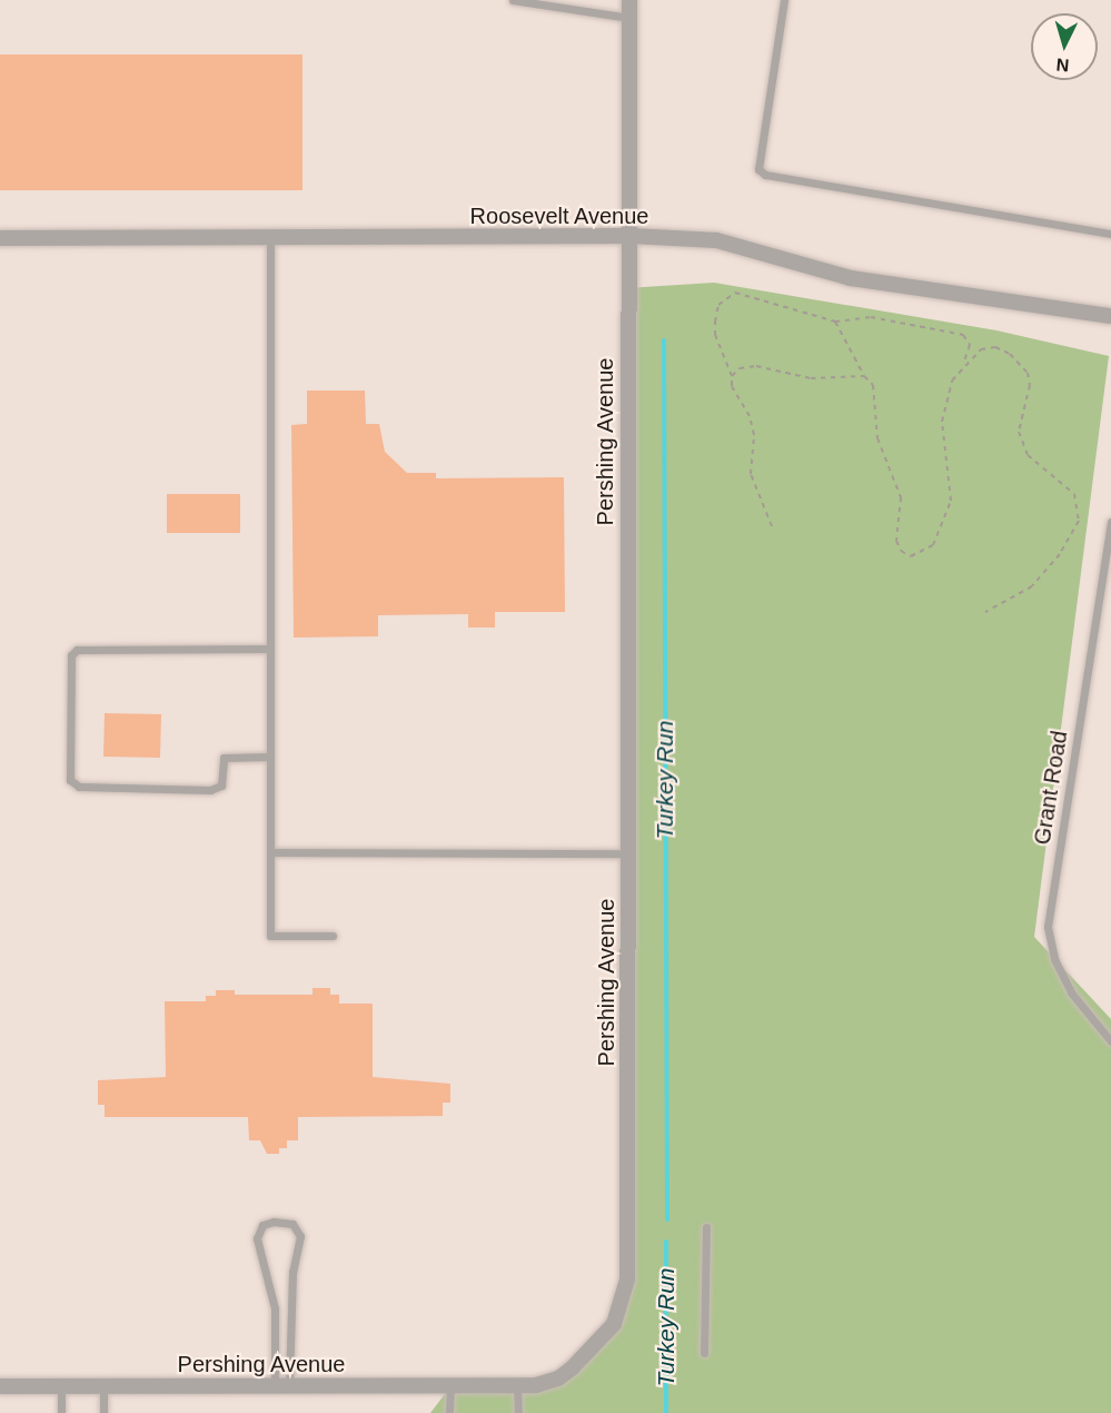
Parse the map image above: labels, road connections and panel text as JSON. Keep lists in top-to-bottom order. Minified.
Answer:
{"streets":{"street":["Roosevelt Avenue","Pershing Avenue"],"lane":["Grant Road"]},"crossings":[["Roosevelt Avenue","Pershing Avenue"]],"water":["Turkey Run"],"north":"bottom"}
